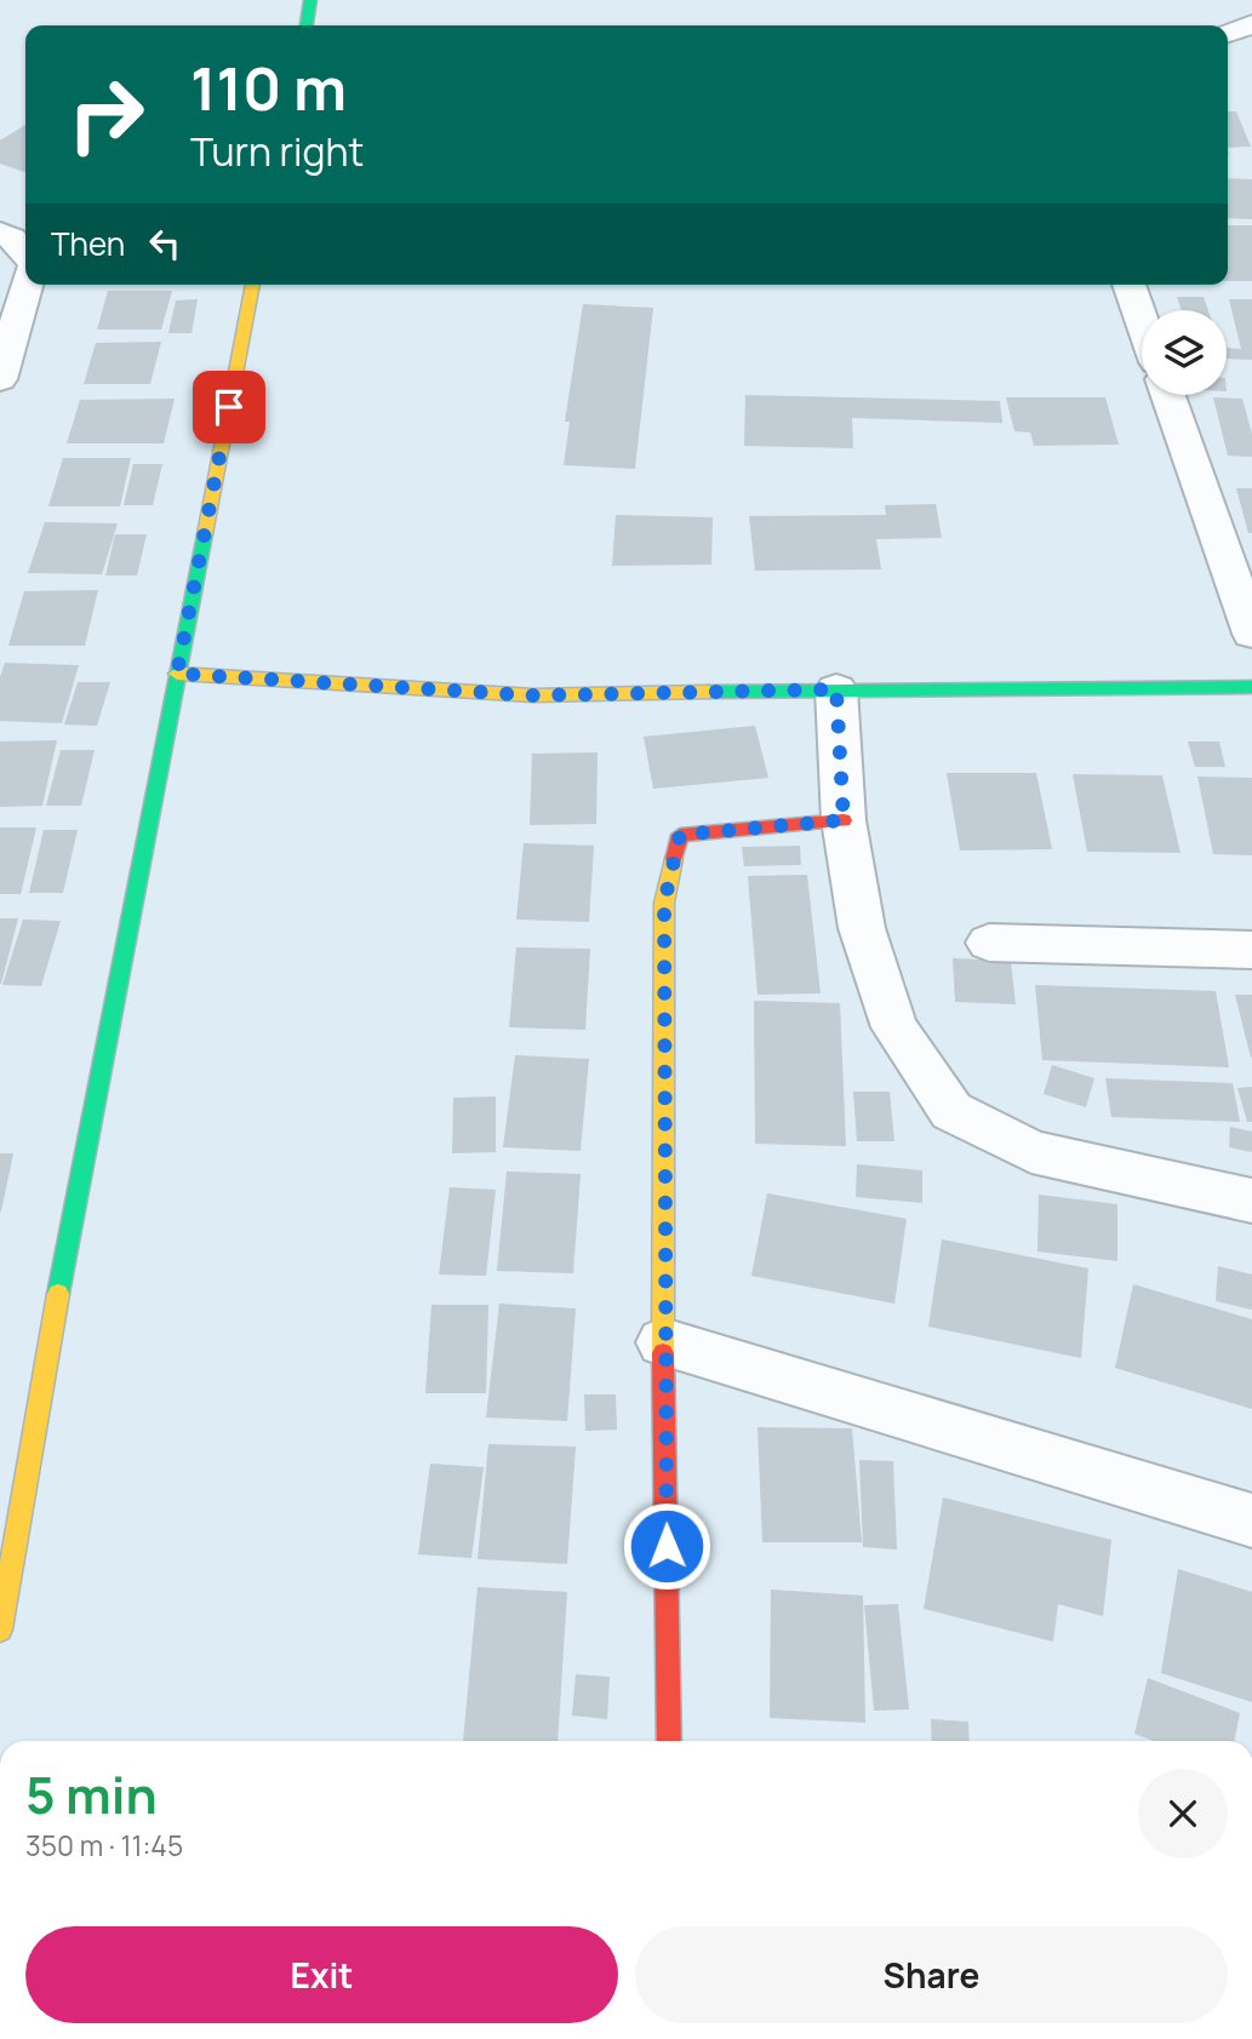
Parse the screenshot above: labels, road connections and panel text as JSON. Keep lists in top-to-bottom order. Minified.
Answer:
{"page":{"turn":["110 m","Turn right"],"then":"Then","heading":["5 min","350 m · 11:45"],"buttons":["Exit","Share"]}}
